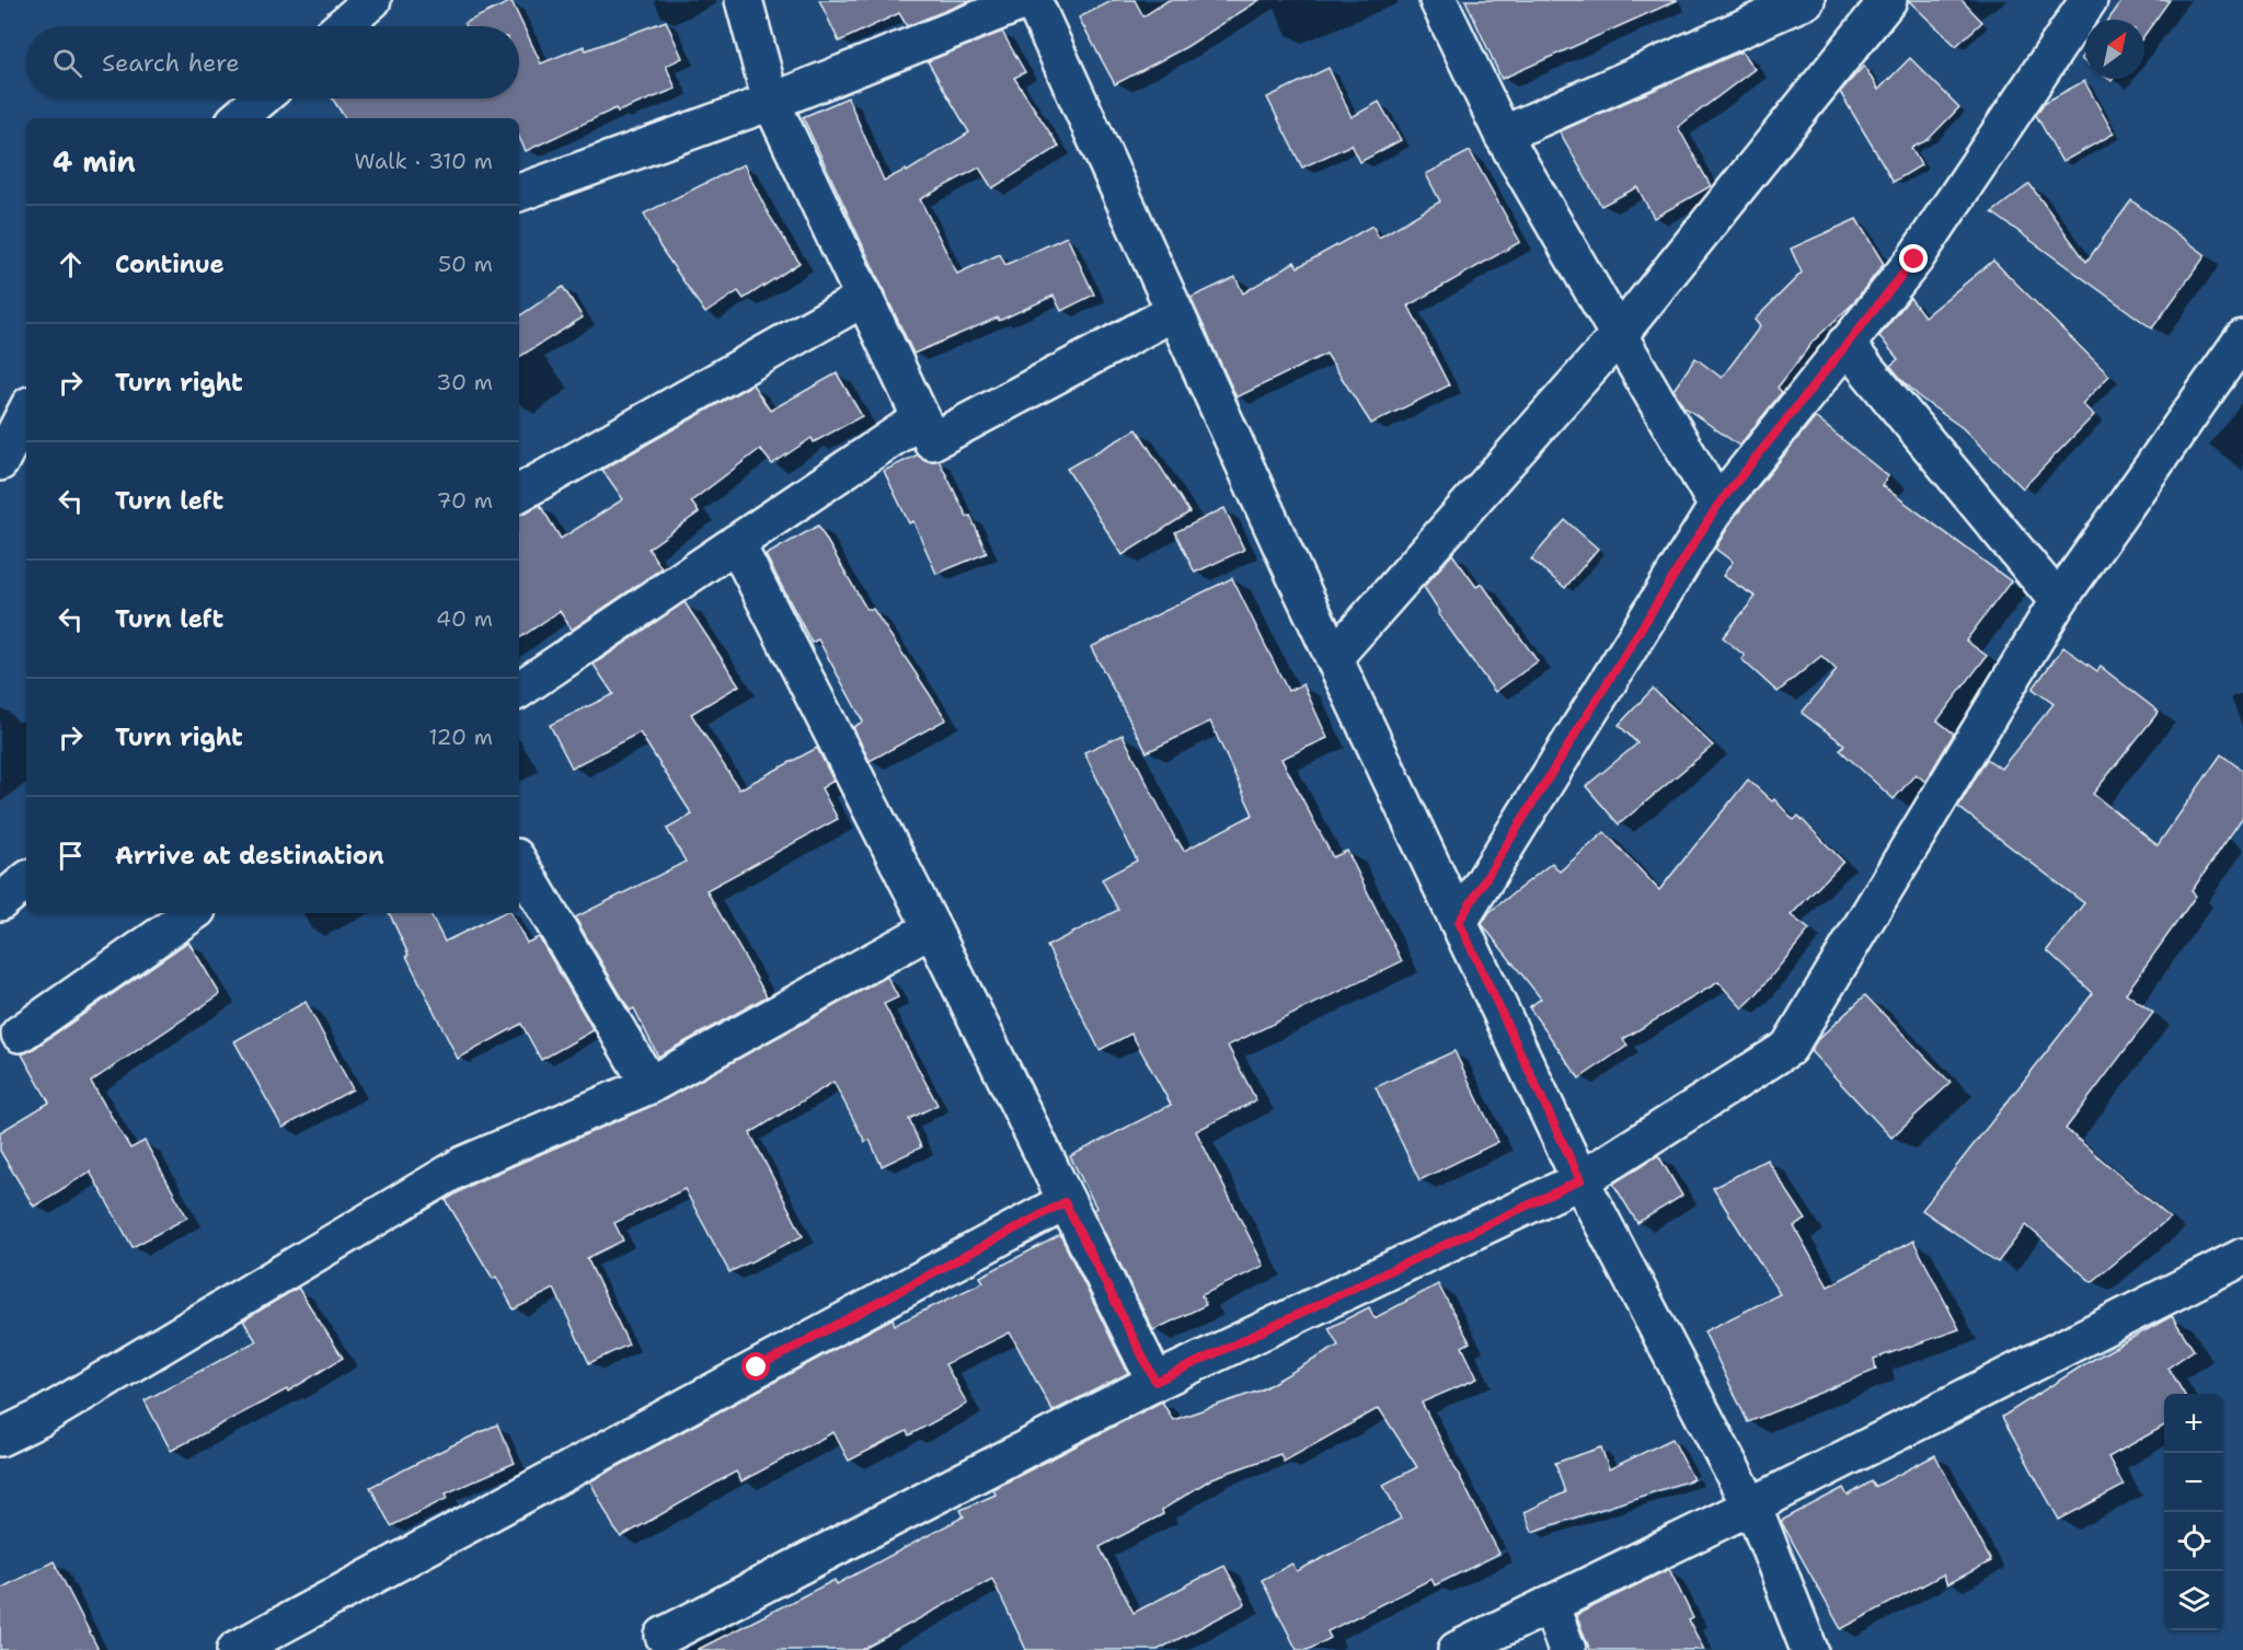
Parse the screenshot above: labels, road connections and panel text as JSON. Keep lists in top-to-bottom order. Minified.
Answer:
{"north":"top right","page":{"search":"Search here","heading":["4 min","Walk · 310 m"],"list":[["Continue","50 m"],["Turn right","30 m"],["Turn left","70 m"],["Turn left","40 m"],["Turn right","120 m"],"Arrive at destination"],"map_buttons":["+","−"]}}
